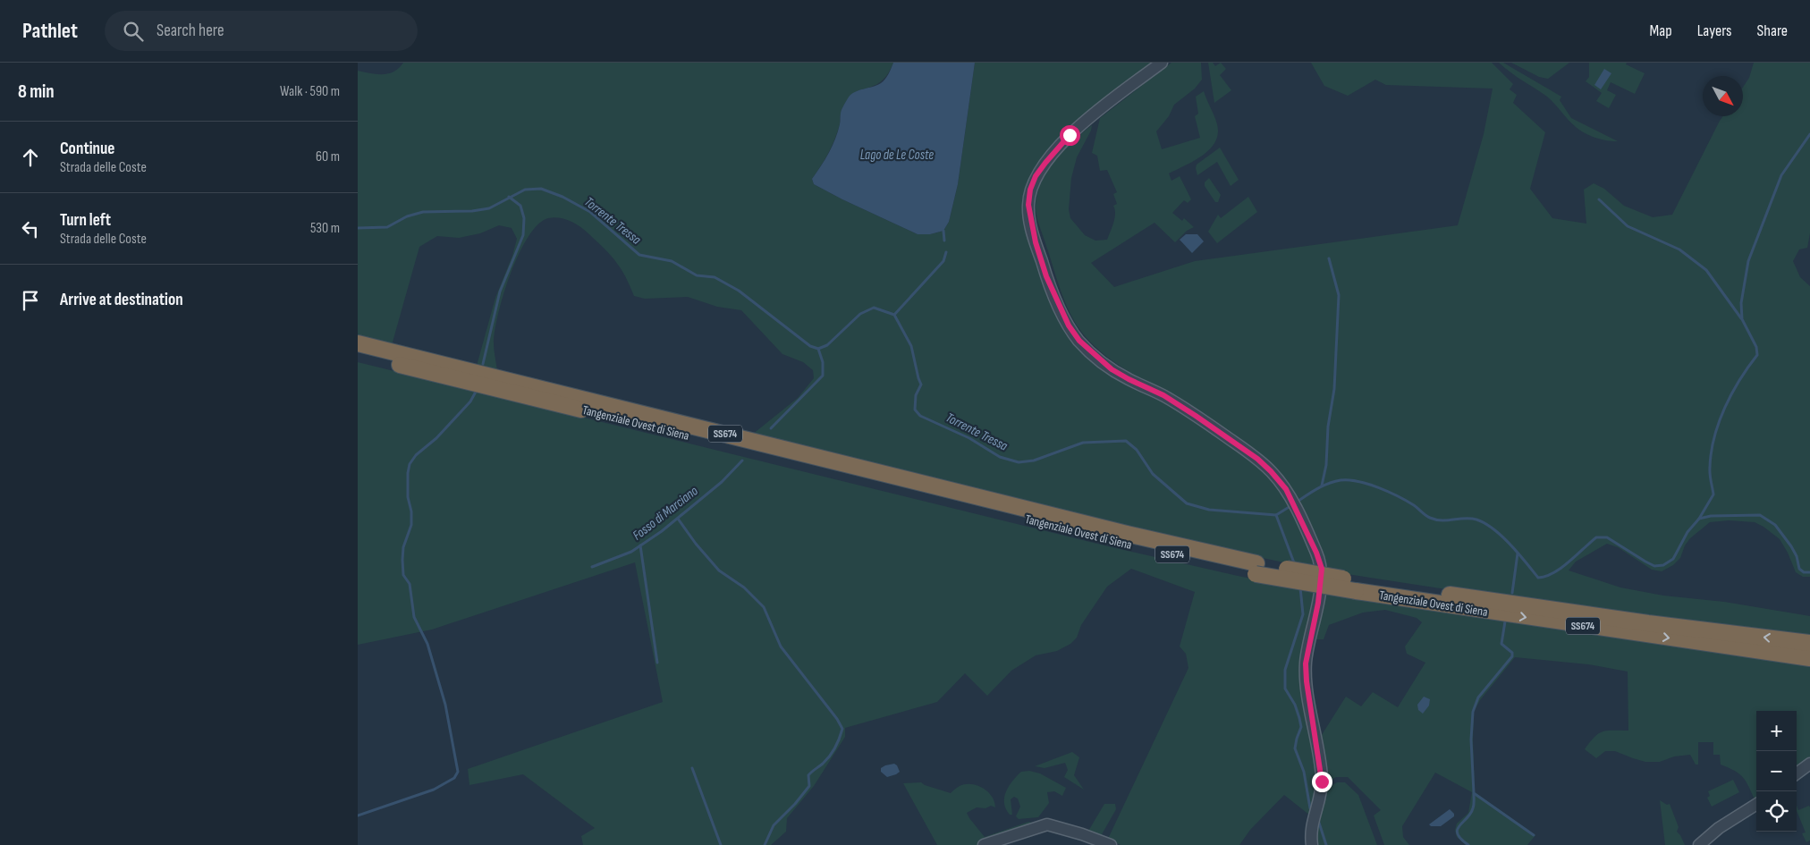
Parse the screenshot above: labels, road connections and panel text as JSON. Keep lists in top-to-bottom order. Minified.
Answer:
{"streets":{"highway":["Tangenziale Ovest di Siena","SS674"]},"water":["Lago de Le Coste","Torrente Tressa","Fosso di Marciano"],"north":"bottom right","page":{"header":"Pathlet","search":"Search here","nav":["Map","Layers","Share"],"heading":["8 min","Walk · 590 m"],"list":[["Continue","Strada delle Coste","60 m"],["Turn left","Strada delle Coste","530 m"],"Arrive at destination"],"map_buttons":["+","−"]}}
